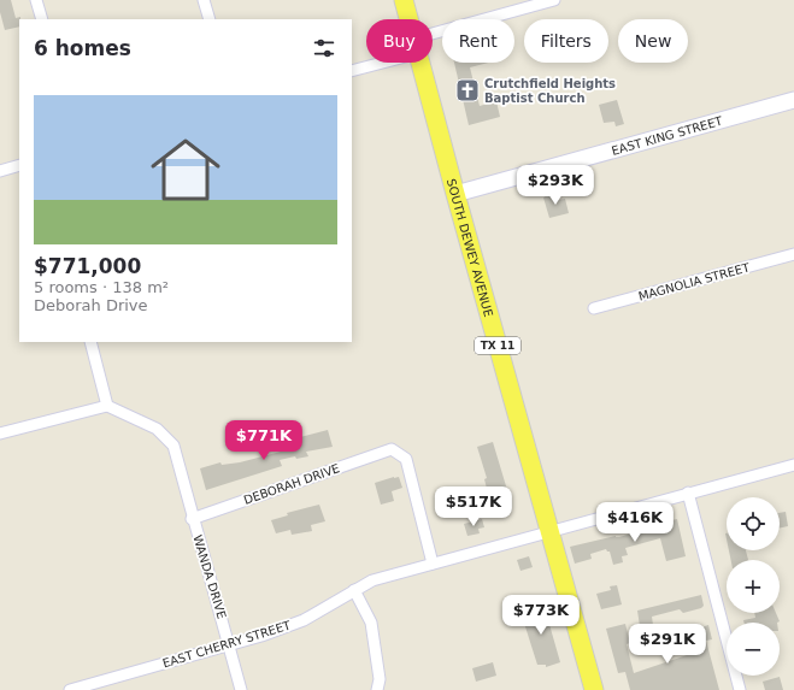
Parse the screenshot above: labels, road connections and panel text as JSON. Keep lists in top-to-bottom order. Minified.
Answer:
{"streets":{"main road":["SOUTH DEWEY AVENUE","TX 11"],"street":["EAST KING STREET","MAGNOLIA STREET","DEBORAH DRIVE","WANDA DRIVE","EAST CHERRY STREET"]},"crossings":[["EAST KING STREET","SOUTH DEWEY AVENUE"],["SOUTH DEWEY AVENUE","EAST CHERRY STREET"],["DEBORAH DRIVE","WANDA DRIVE"],["DEBORAH DRIVE","EAST CHERRY STREET"],["WANDA DRIVE","EAST CHERRY STREET"]],"places":{"church":["Crutchfield Heights Baptist Church"]},"page":{"chip":["Buy","Rent","Filters","New"],"heading":"6 homes","list":[{"name":"$771,000","note":"5 rooms · 138 m² · Deborah Drive"}],"price":["$293K","$771K","$517K","$416K","$773K","$291K"],"map_buttons":["+","−"]}}
